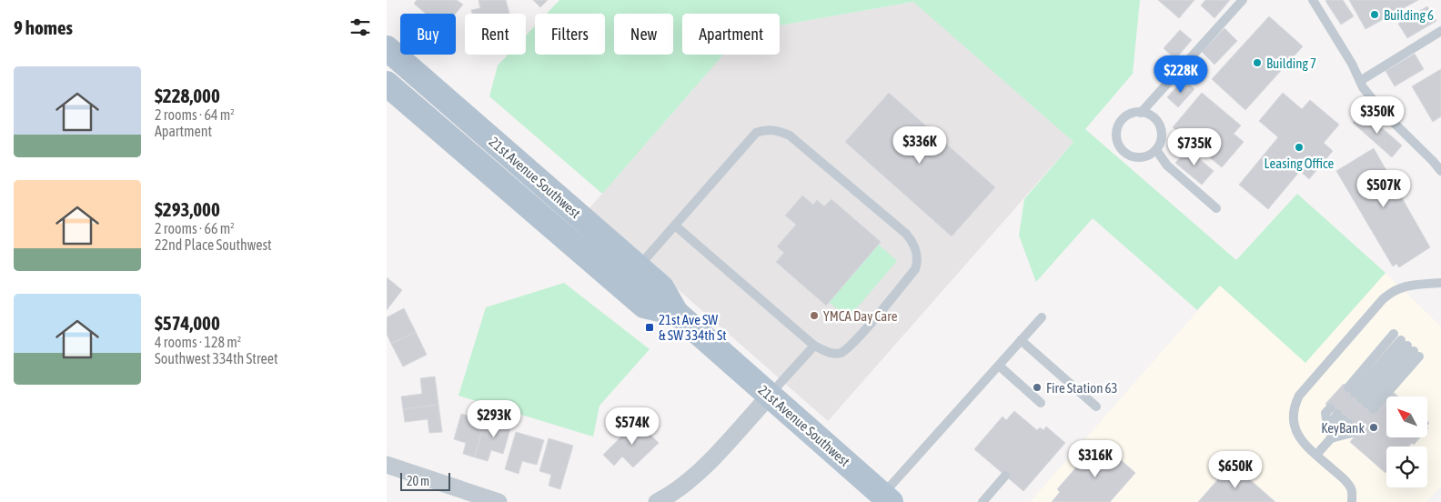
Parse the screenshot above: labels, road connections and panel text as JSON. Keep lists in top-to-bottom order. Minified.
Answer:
{"streets":{"main road":["21st Avenue Southwest"]},"places":{"other":["Building 6","Building 7","Leasing Office","YMCA Day Care","Fire Station 63","KeyBank"],"transit":["21st Ave SW & SW 334th St"]},"scale_bar":"20 m","north":"top left","page":{"heading":"9 homes","chip":["Buy","Rent","Filters","New","Apartment"],"list":[{"name":"$228,000","note":"2 rooms · 64 m² · Apartment"},{"name":"$293,000","note":"2 rooms · 66 m² · 22nd Place Southwest"},{"name":"$574,000","note":"4 rooms · 128 m² · Southwest 334th Street"}],"price":["$228K","$350K","$336K","$735K","$507K","$293K","$574K","$316K","$650K"],"scale":"20 m"}}
